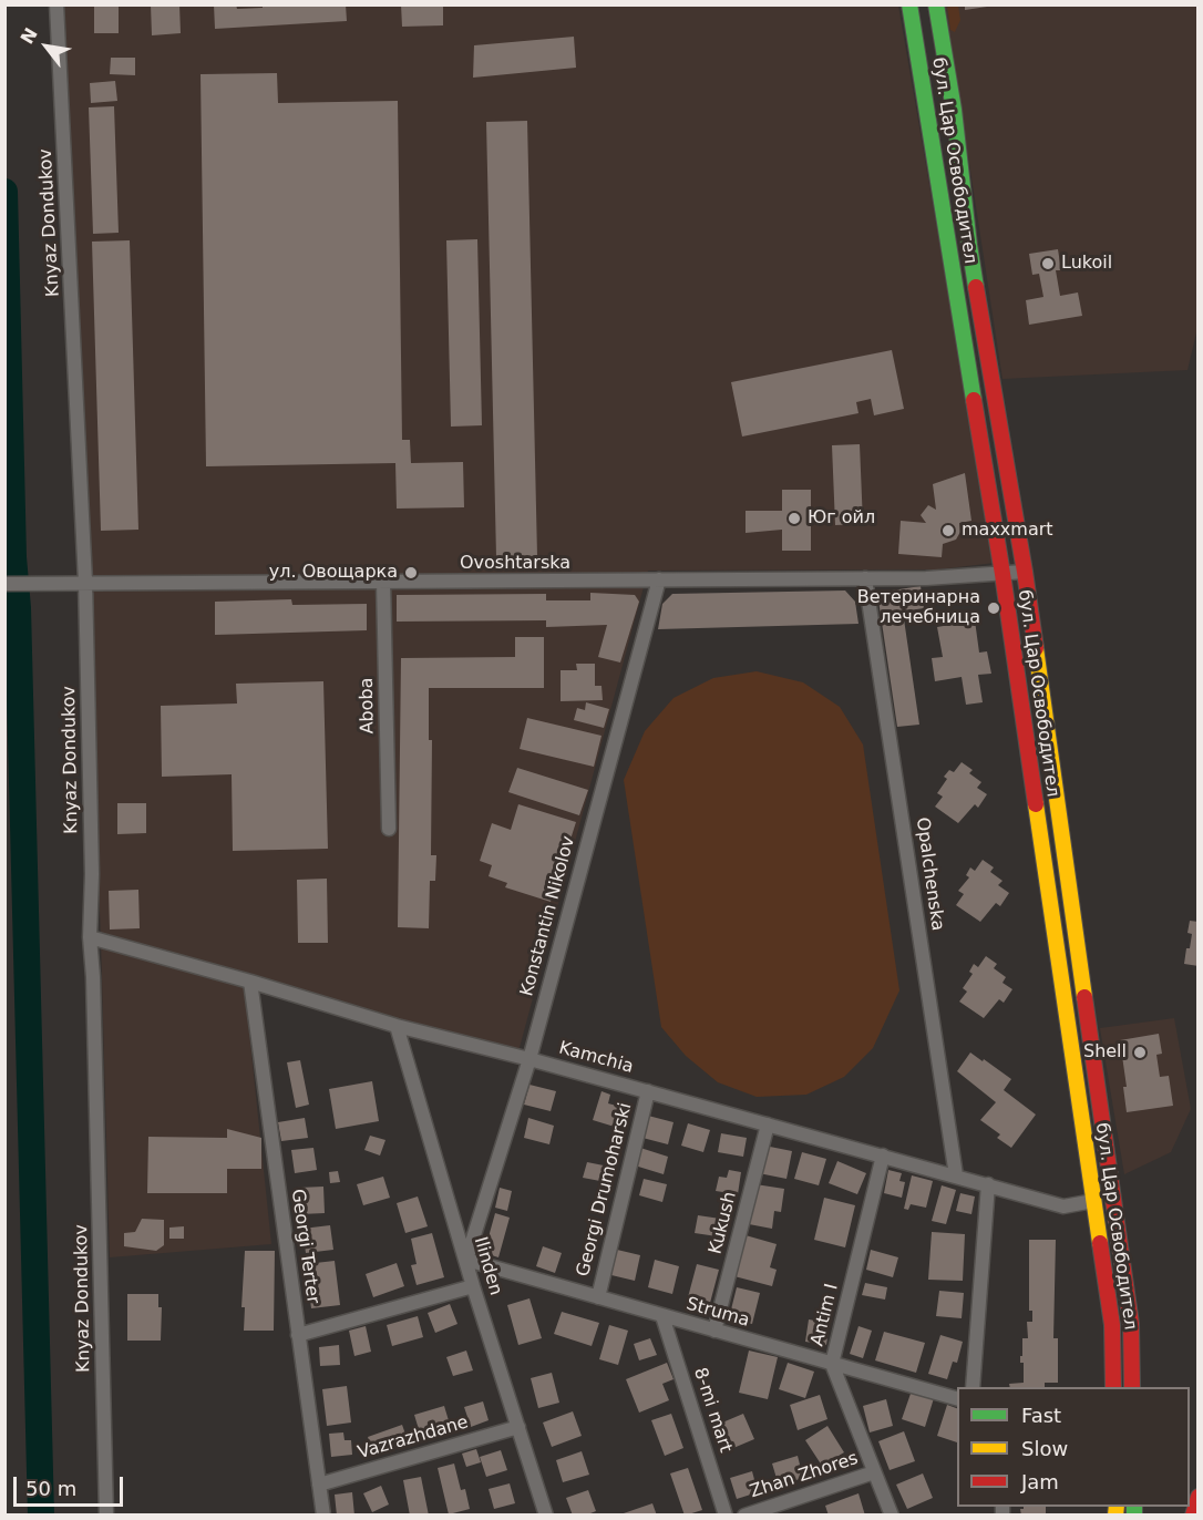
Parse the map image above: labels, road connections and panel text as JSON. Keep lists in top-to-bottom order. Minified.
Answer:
{"streets":{"main road":["бул. Цар Освободител"],"street":["Knyaz Dondukov","Ovoshtarska","Aboba","Opalchenska","Konstantin Nikolov","Kamchia","Georgi Drumoharski","Kukush","Georgi Terter","Ilinden","Struma","Antim I","8-mi mart","Vazrazhdane","Zhan Zhores"]},"crossings":[["бул. Цар Освободител","Ovoshtarska"],["бул. Цар Освободител","Kamchia"],["Knyaz Dondukov","Ovoshtarska"],["Knyaz Dondukov","Kamchia"],["Ovoshtarska","Aboba"],["Ovoshtarska","Opalchenska"],["Ovoshtarska","Konstantin Nikolov"],["Opalchenska","Kamchia"],["Konstantin Nikolov","Kamchia"],["Konstantin Nikolov","Ilinden"],["Konstantin Nikolov","Struma"],["Kamchia","Georgi Drumoharski"],["Kamchia","Kukush"],["Kamchia","Georgi Terter"],["Kamchia","Ilinden"],["Kamchia","Antim I"],["Georgi Drumoharski","Struma"],["Kukush","Struma"],["Georgi Terter","Vazrazhdane"],["Ilinden","Struma"],["Ilinden","Vazrazhdane"],["Struma","Antim I"],["Struma","8-mi mart"],["Antim I","Zhan Zhores"]],"places":["Lukoil","Юг ойл","maxxmart","ул. Овощарка","Ветеринарна лечебница","Shell"],"legend":["Fast","Slow","Jam"],"scale_bar":"50 m","north":"top left"}
